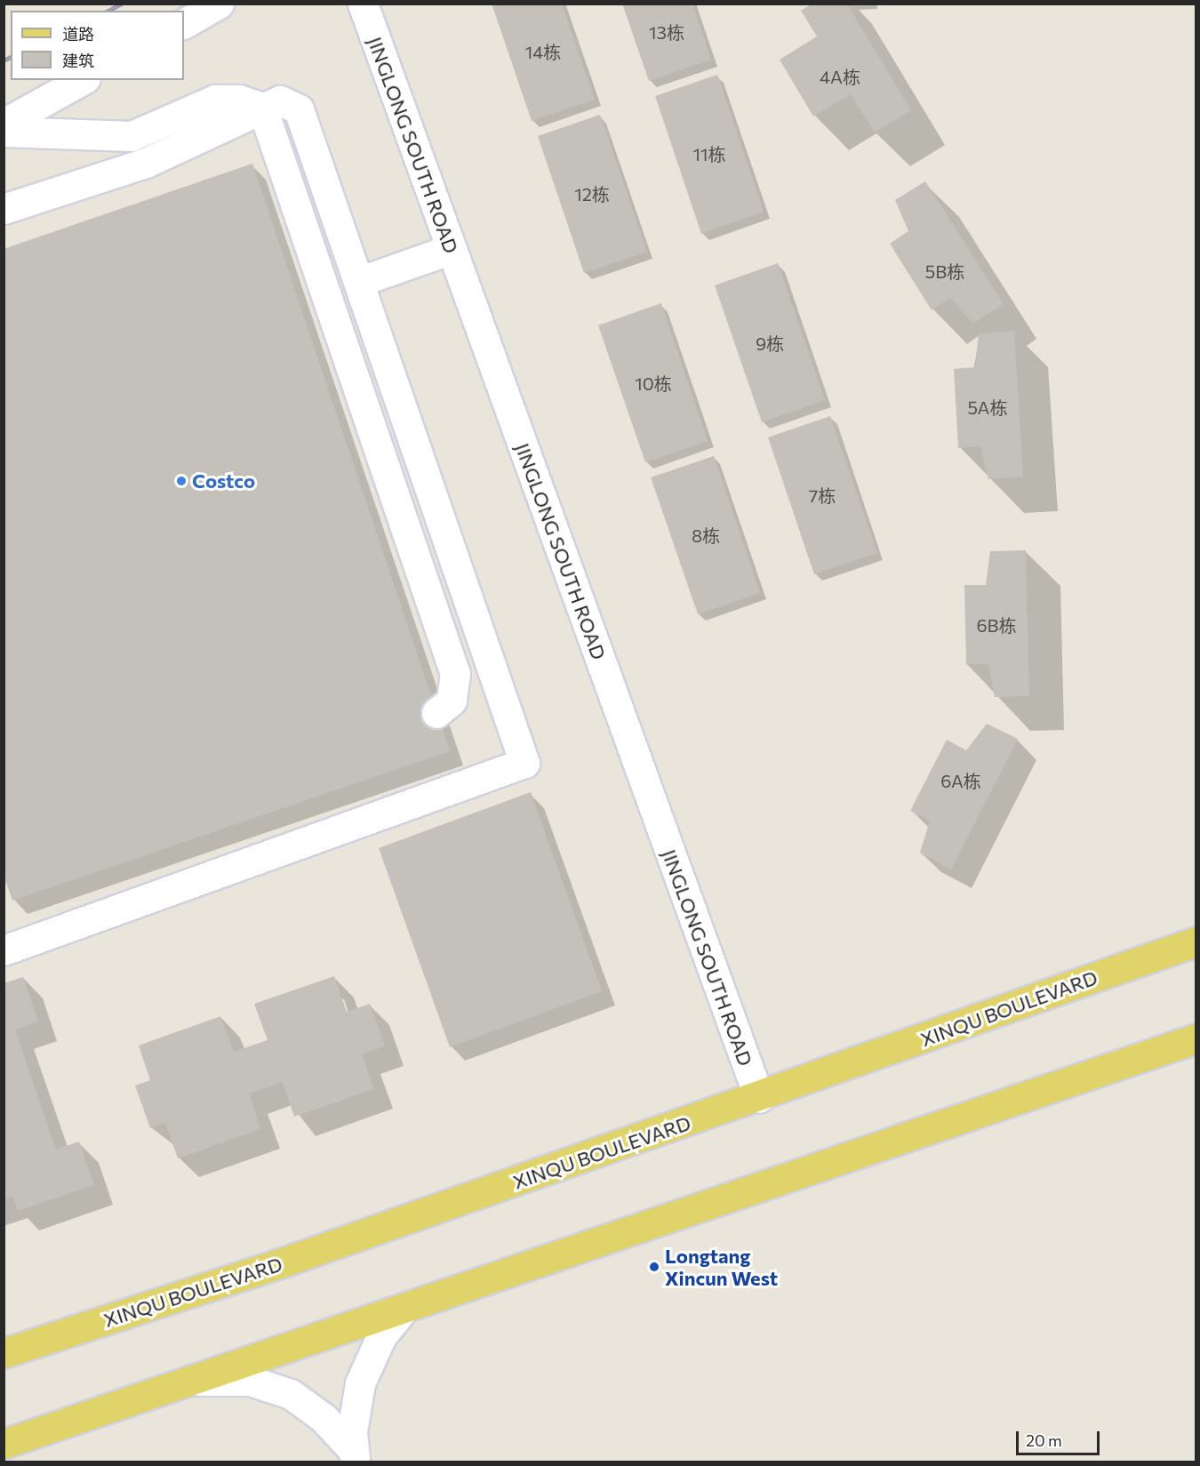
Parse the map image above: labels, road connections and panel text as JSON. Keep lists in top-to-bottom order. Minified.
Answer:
{"streets":{"main road":["XINQU BOULEVARD"],"street":["JINGLONG SOUTH ROAD"]},"crossings":[["JINGLONG SOUTH ROAD","XINQU BOULEVARD"]],"places":["Costco","Longtang Xincun West"],"house_numbers":["13栋","14栋","4A栋","11栋","12栋","5B栋","9栋","10栋","5A栋","7栋","8栋","6B栋","6A栋"],"legend":["道路","建筑"],"scale_bar":"20 m"}
